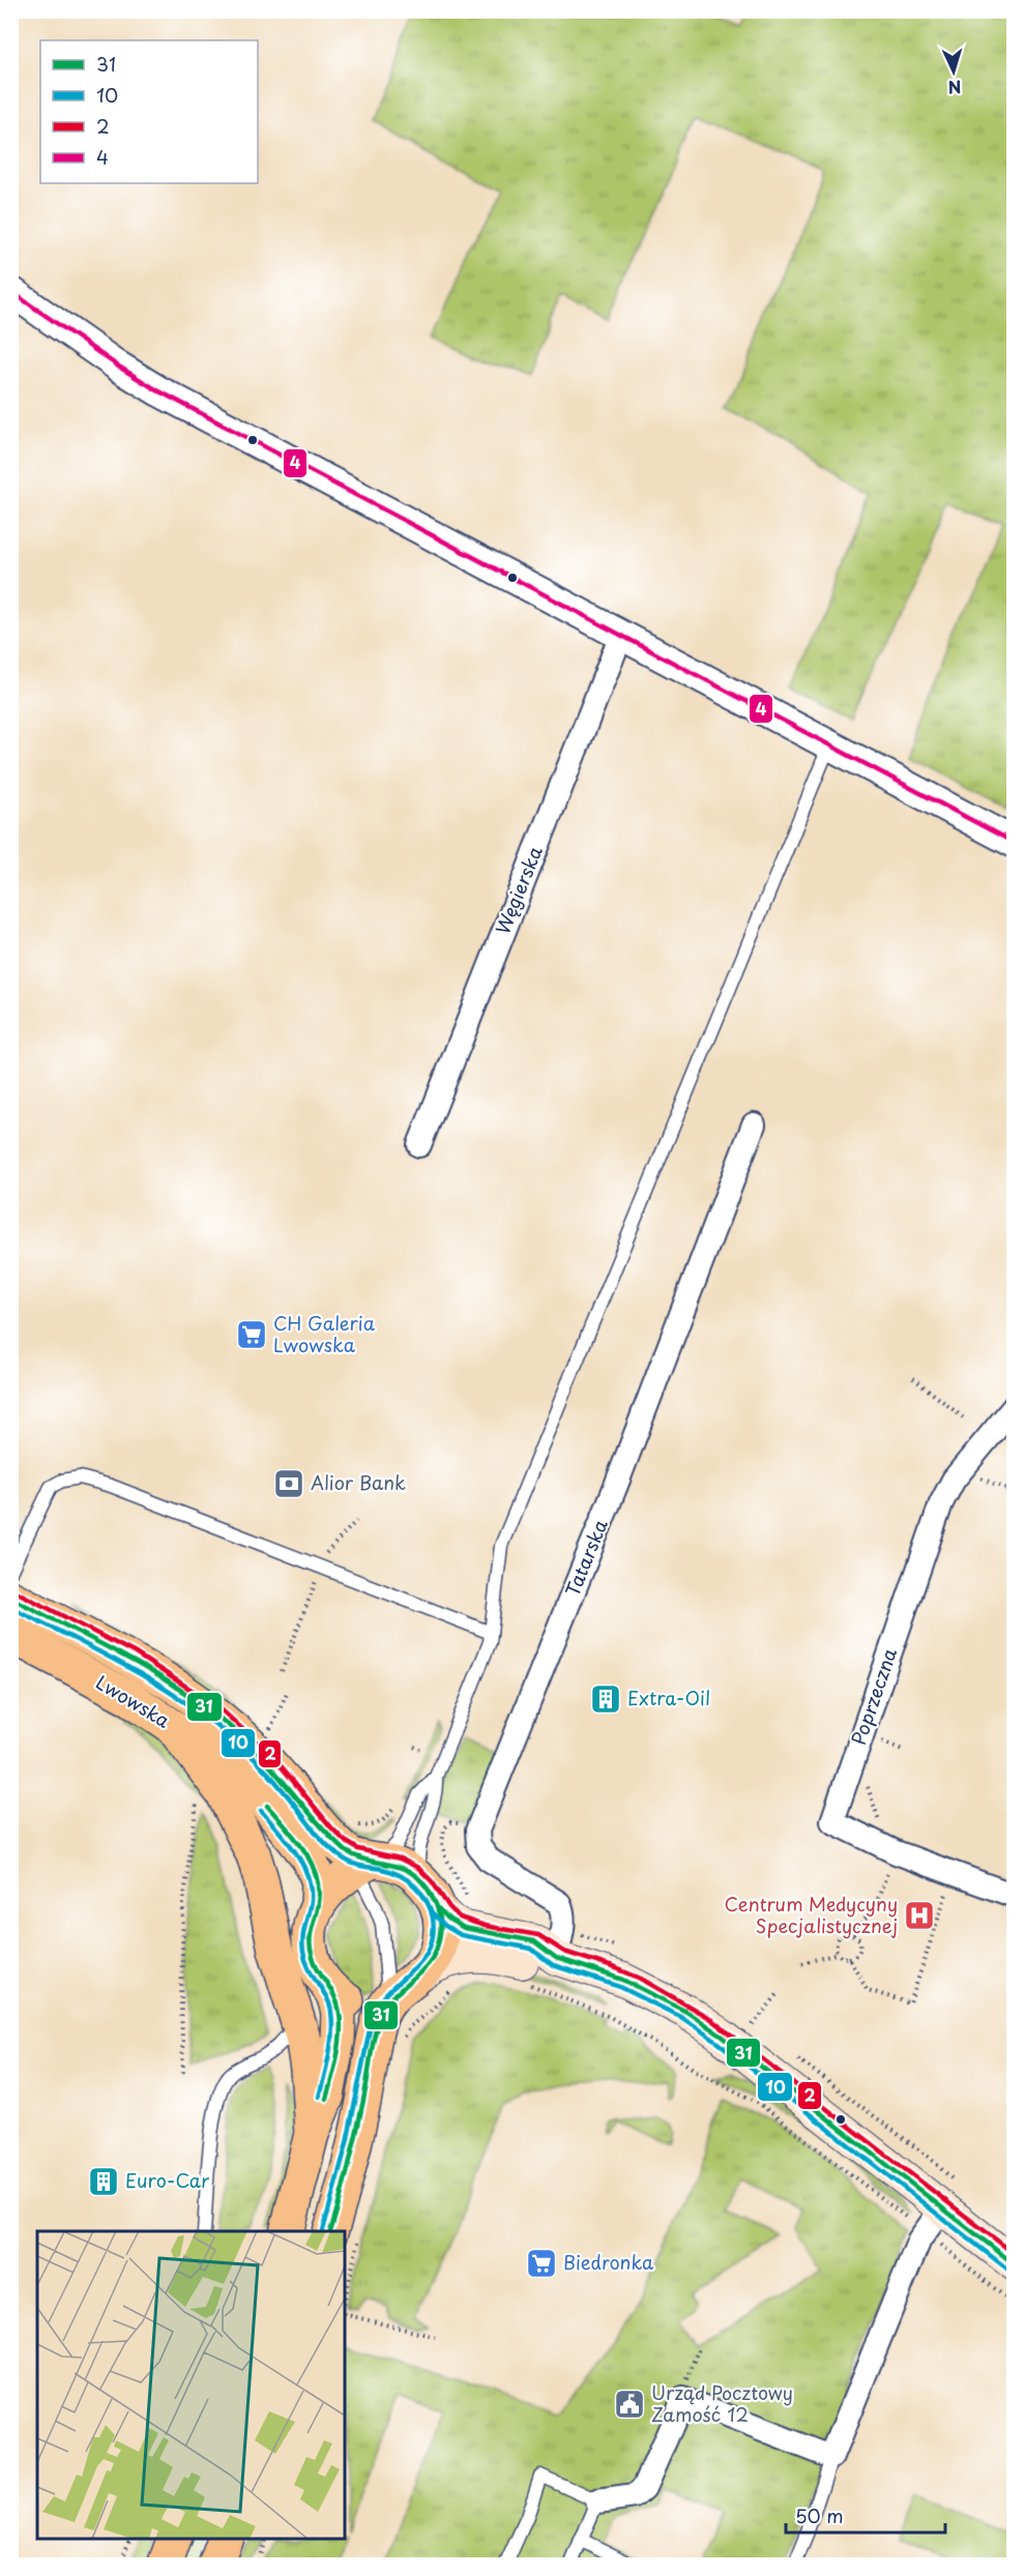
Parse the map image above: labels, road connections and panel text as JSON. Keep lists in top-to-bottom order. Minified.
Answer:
{"streets":{"highway":["Lwowska"],"street":["Węgierska","Tatarska","Poprzeczna"]},"places":{"supermarket":["CH Galeria Lwowska","Biedronka"],"bank":["Alior Bank"],"building":["Extra-Oil","Euro-Car"],"hospital":["Centrum Medycyny Specjalistycznej"],"public building":["Urząd Pocztowy Zamość 12"]},"lines":["transit line 4","transit line 2","transit line 31","transit line 10"],"legend":["31","10","2","4"],"scale_bar":"50 m","north":"bottom"}
